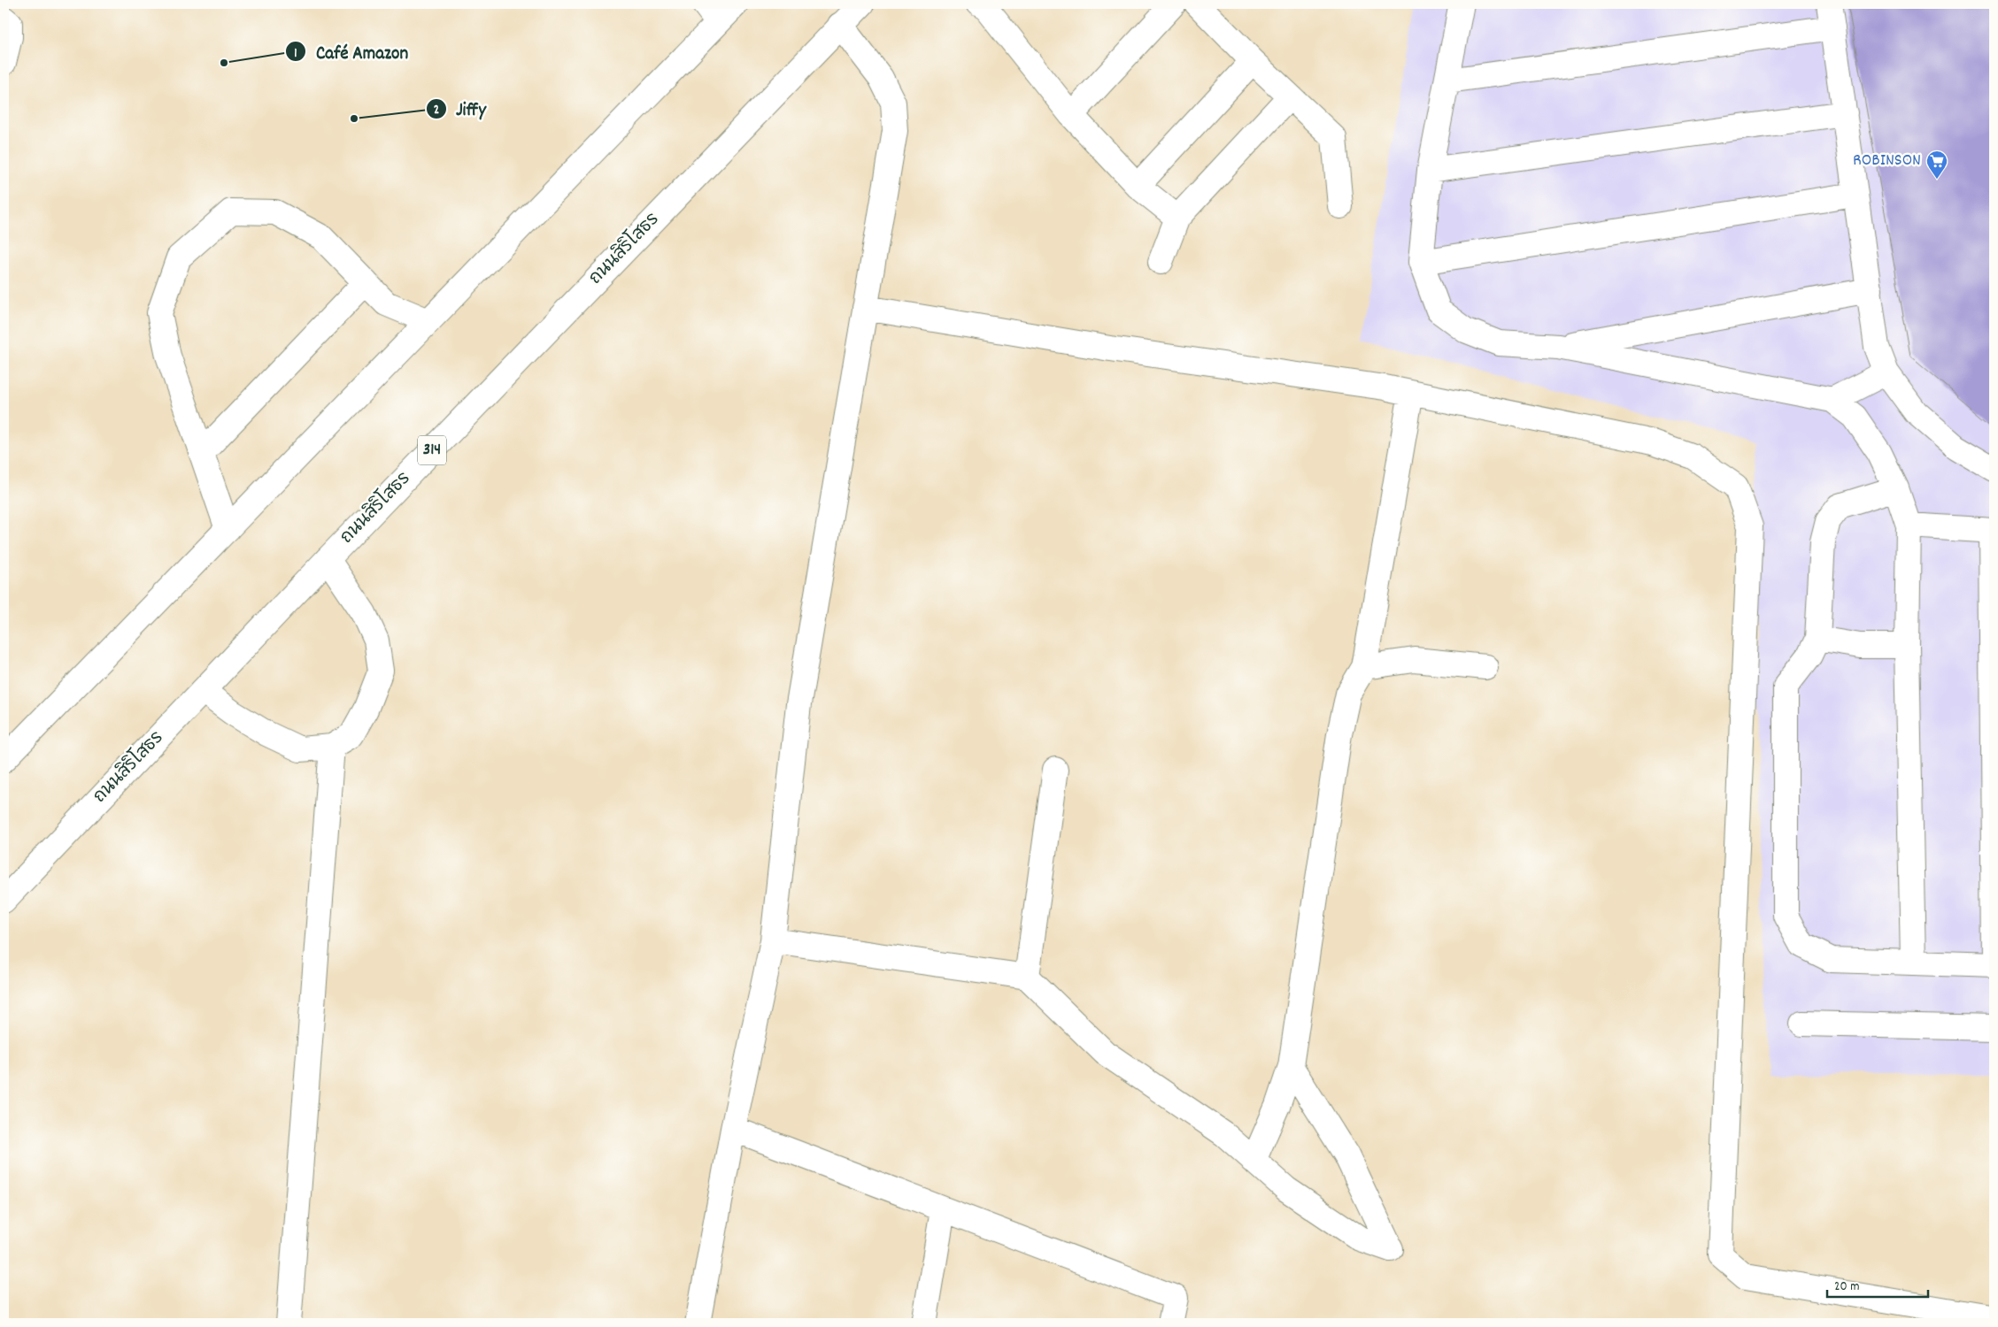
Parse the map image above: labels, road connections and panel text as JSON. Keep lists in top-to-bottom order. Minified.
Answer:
{"streets":{"main road":["ถนนสิริโสธร","314"]},"places":{"other":["Café Amazon","Jiffy"],"supermarket":["ROBINSON"]},"scale_bar":"20 m"}
